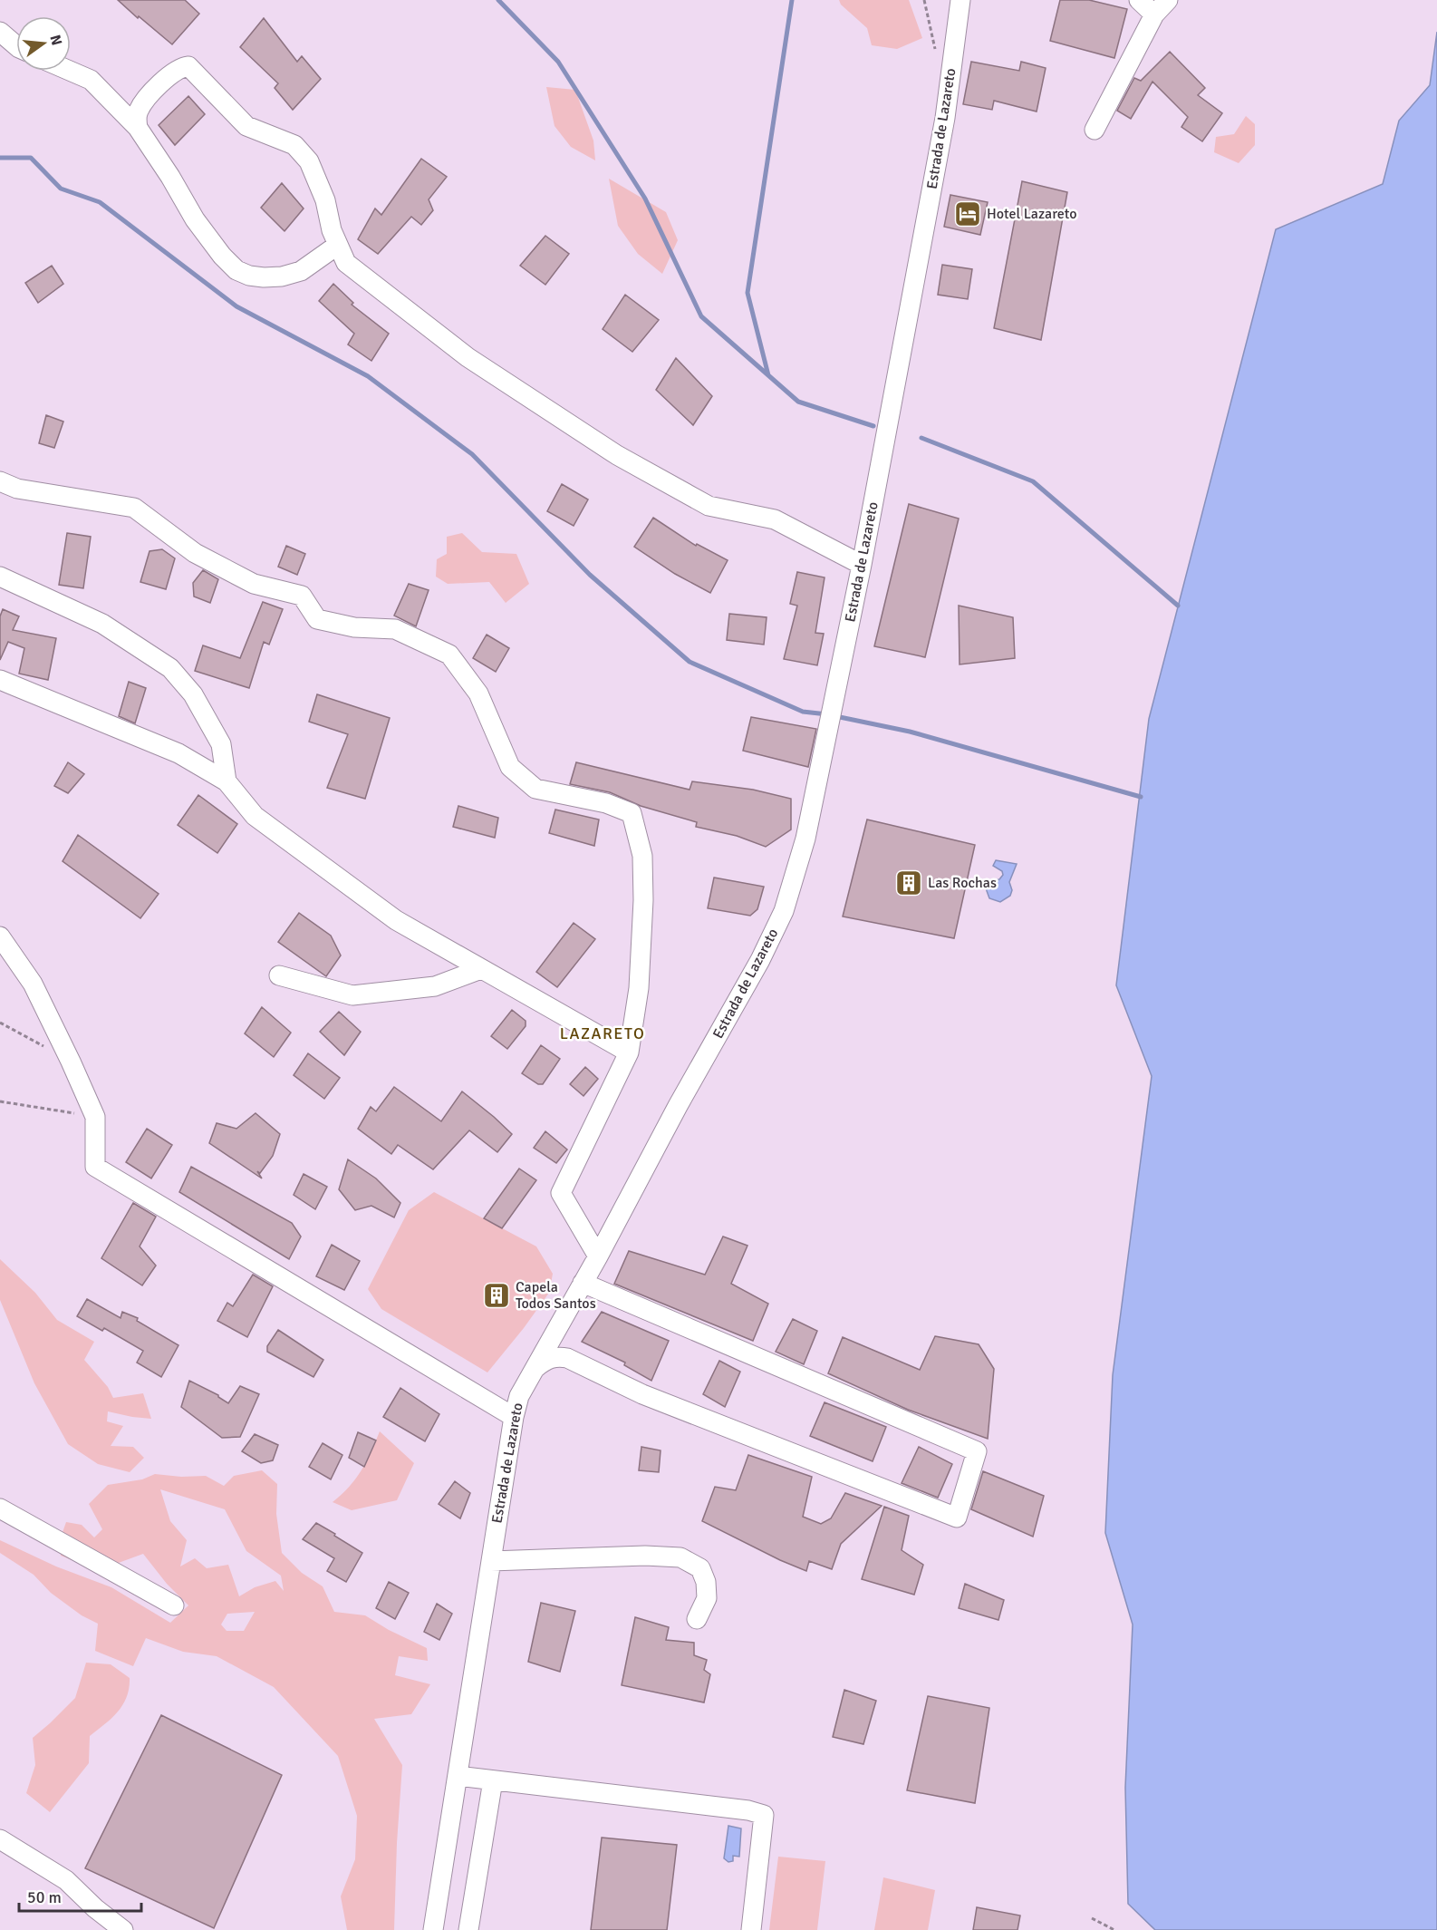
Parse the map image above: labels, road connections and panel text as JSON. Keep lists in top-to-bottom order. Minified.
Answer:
{"streets":{"street":["Estrada de Lazareto"]},"districts":["LAZARETO"],"places":{"hotel":["Hotel Lazareto"],"building":["Las Rochas","Capela Todos Santos"]},"scale_bar":"50 m","north":"right"}
